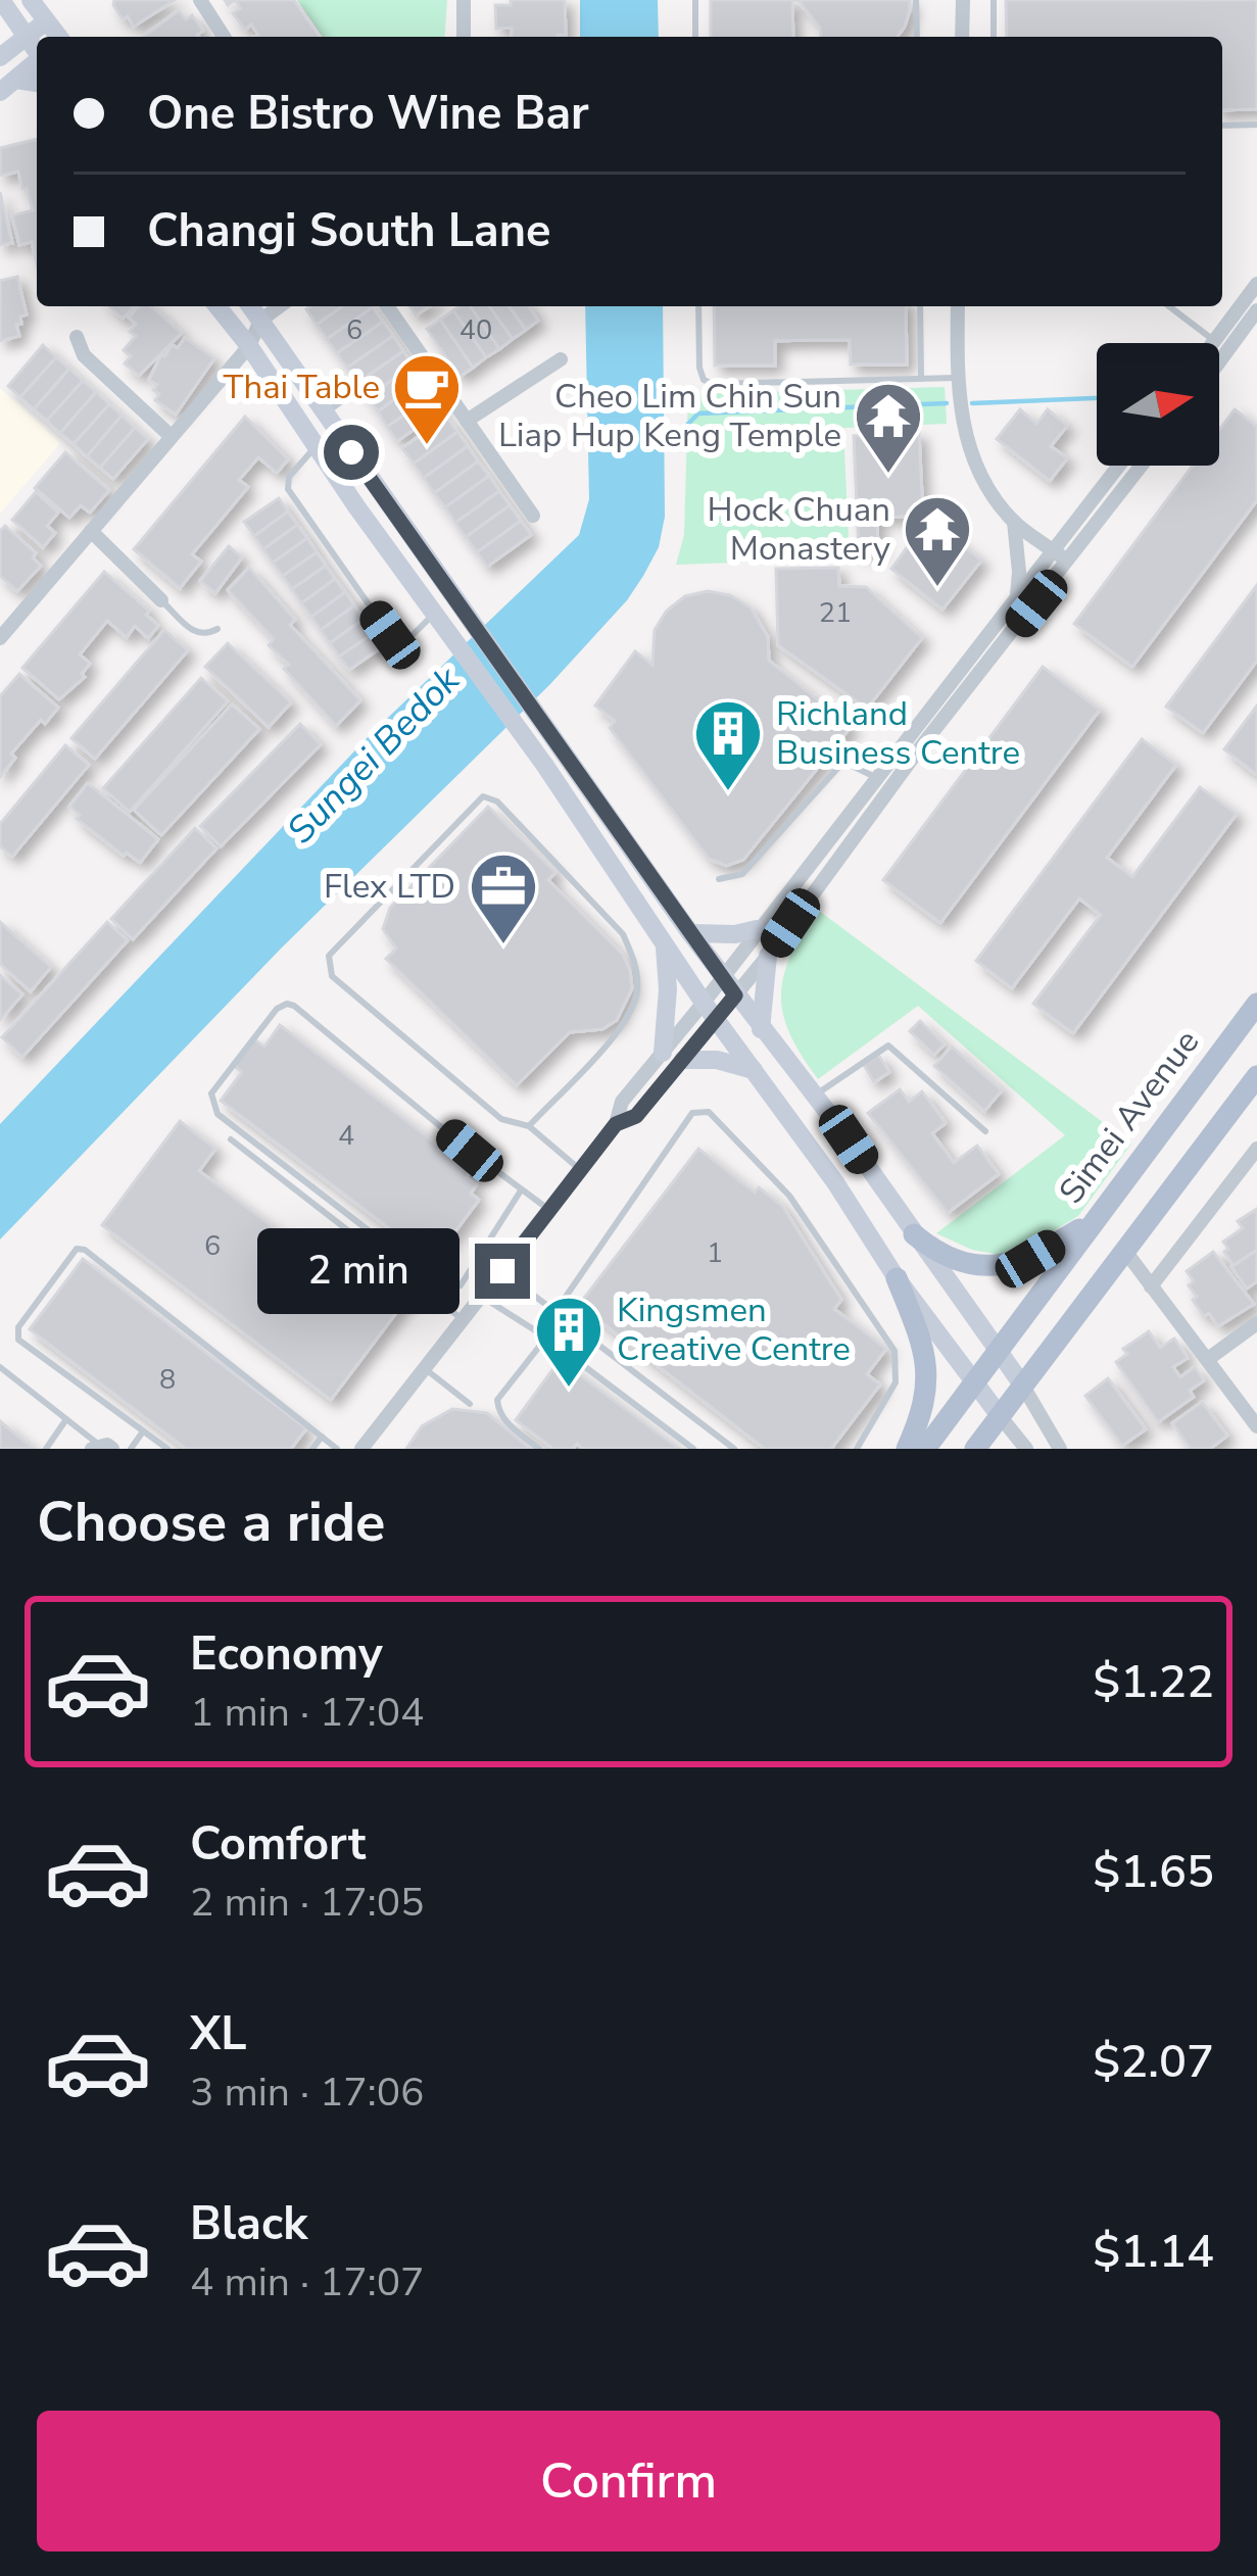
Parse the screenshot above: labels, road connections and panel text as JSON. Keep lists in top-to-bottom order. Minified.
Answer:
{"streets":{"main road":["Simei Avenue"]},"water":["Sungei Bedok"],"places":{"cafe":["Thai Table"],"temple":["Cheo Lim Chin Sun Liap Hup Keng Temple","Hock Chuan Monastery"],"building":["Richland Business Centre","Kingsmen Creative Centre"],"office":["Flex LTD"]},"house_numbers":["6","40","21","4","6","1","8"],"north":"right","page":{"banner":["One Bistro Wine Bar","Changi South Lane"],"bubble":"2 min","heading":"Choose a ride","list":[{"name":"Economy","note":"1 min · 17:04","value":"$1.22"},{"name":"Comfort","note":"2 min · 17:05","value":"$1.65"},{"name":"XL","note":"3 min · 17:06","value":"$2.07"},{"name":"Black","note":"4 min · 17:07","value":"$1.14"}],"buttons":"Confirm"}}
